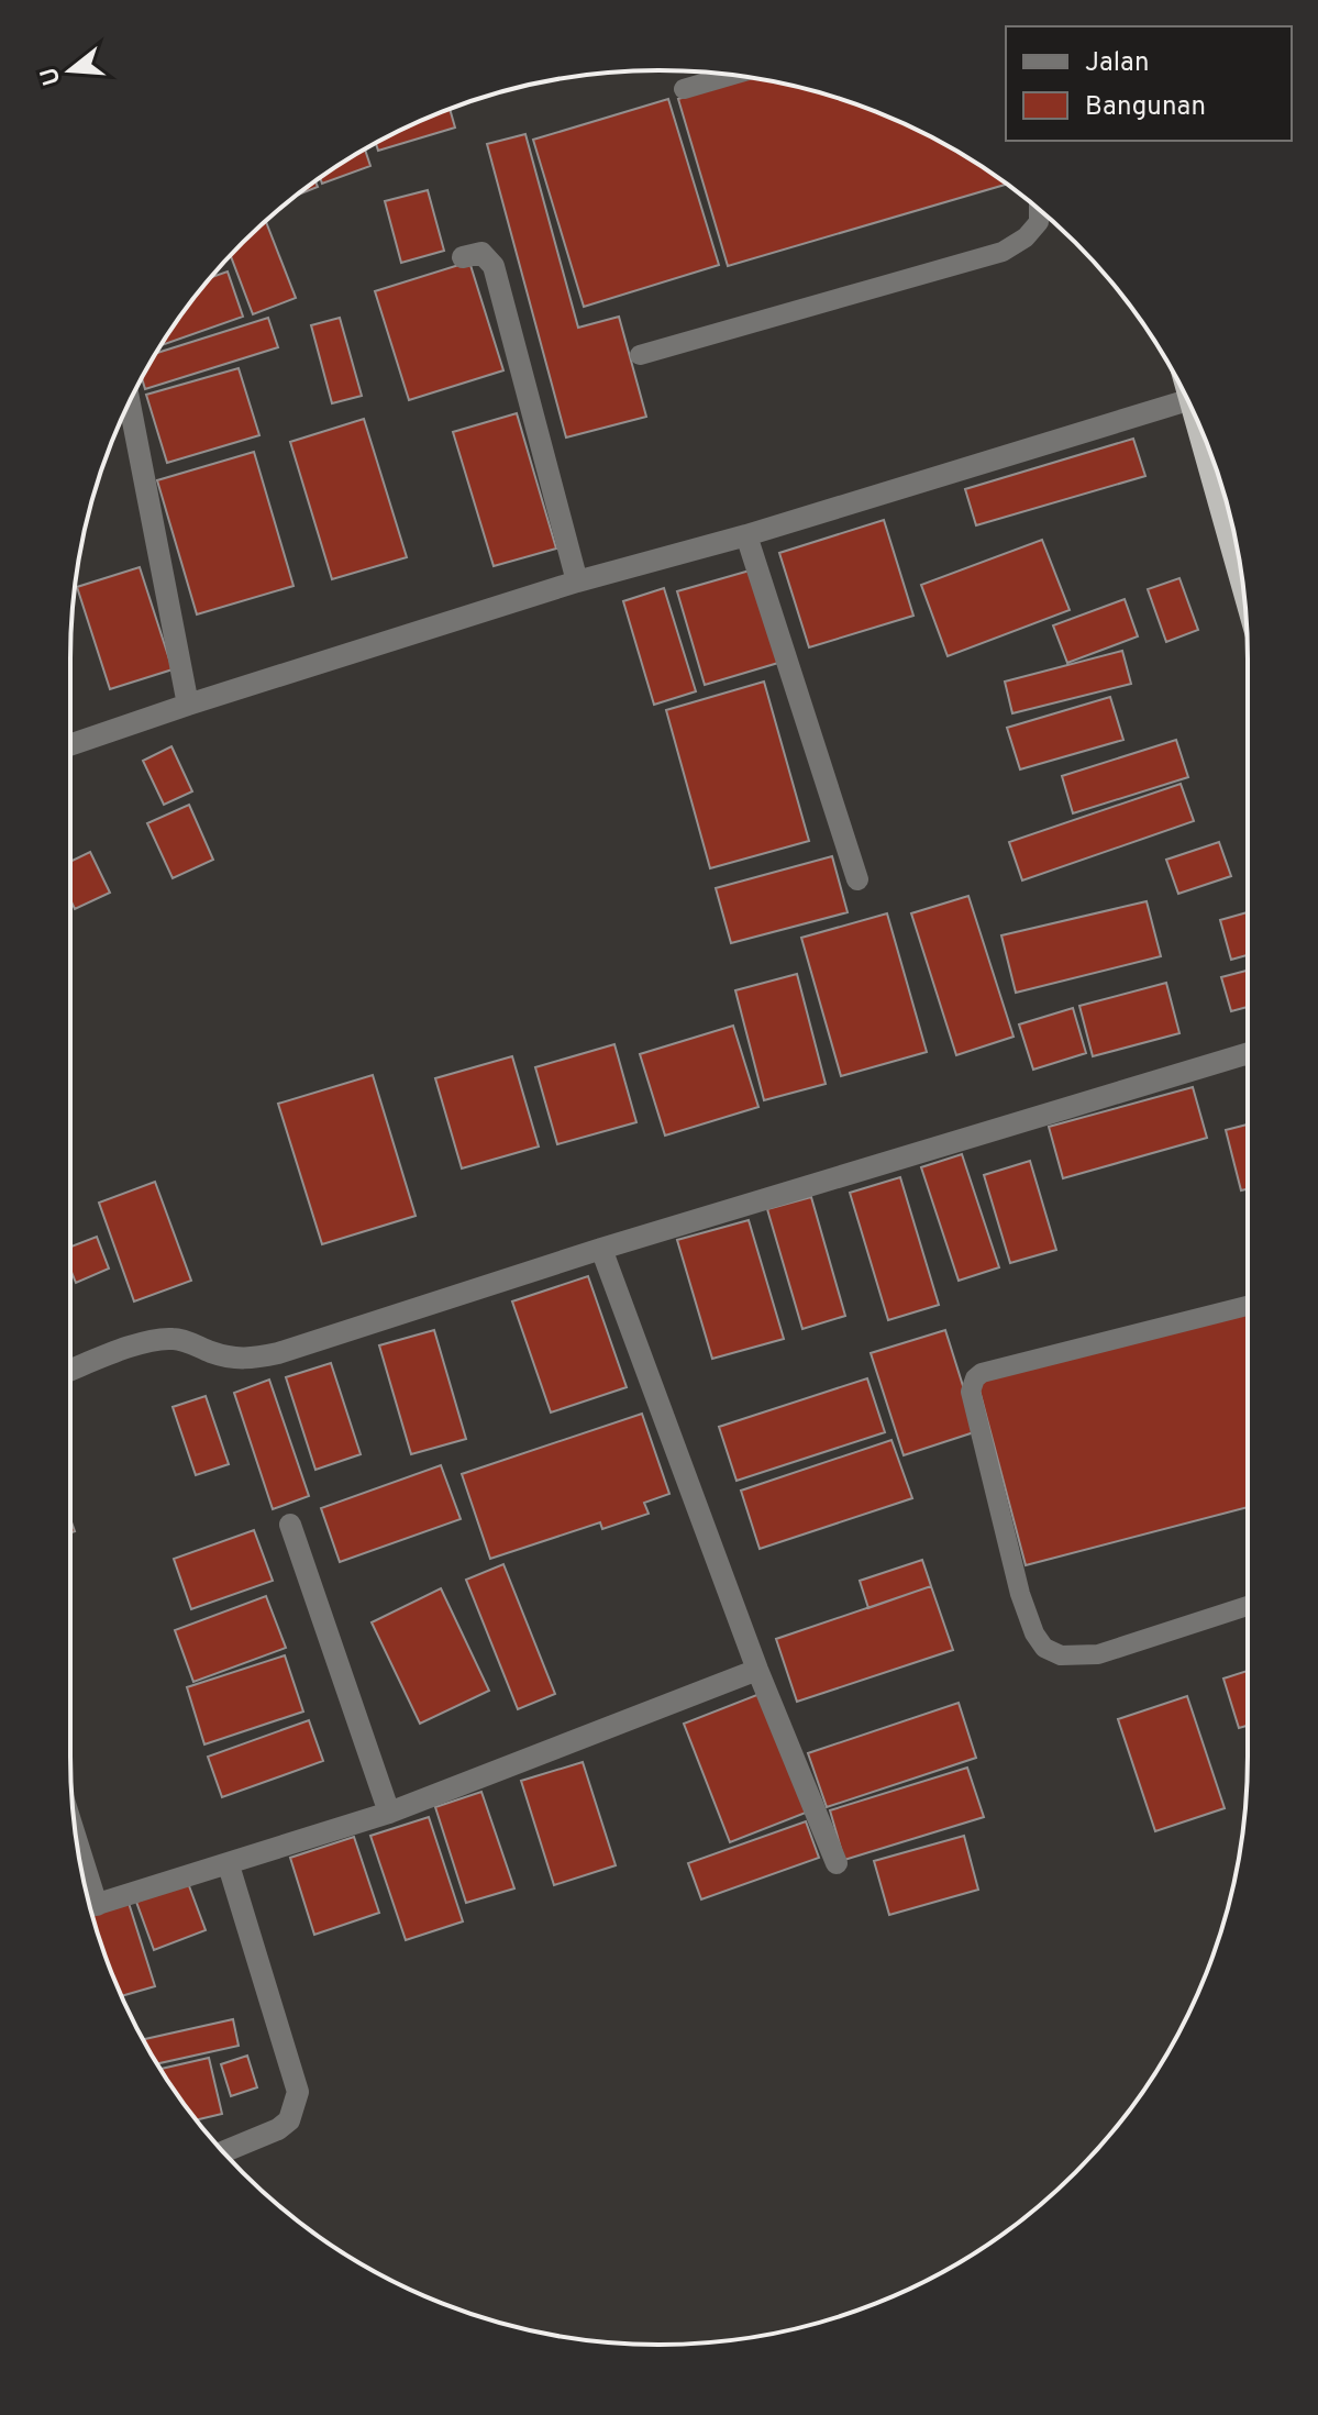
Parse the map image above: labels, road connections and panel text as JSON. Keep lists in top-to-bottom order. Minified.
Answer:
{"legend":["Jalan","Bangunan"],"north":"left"}
